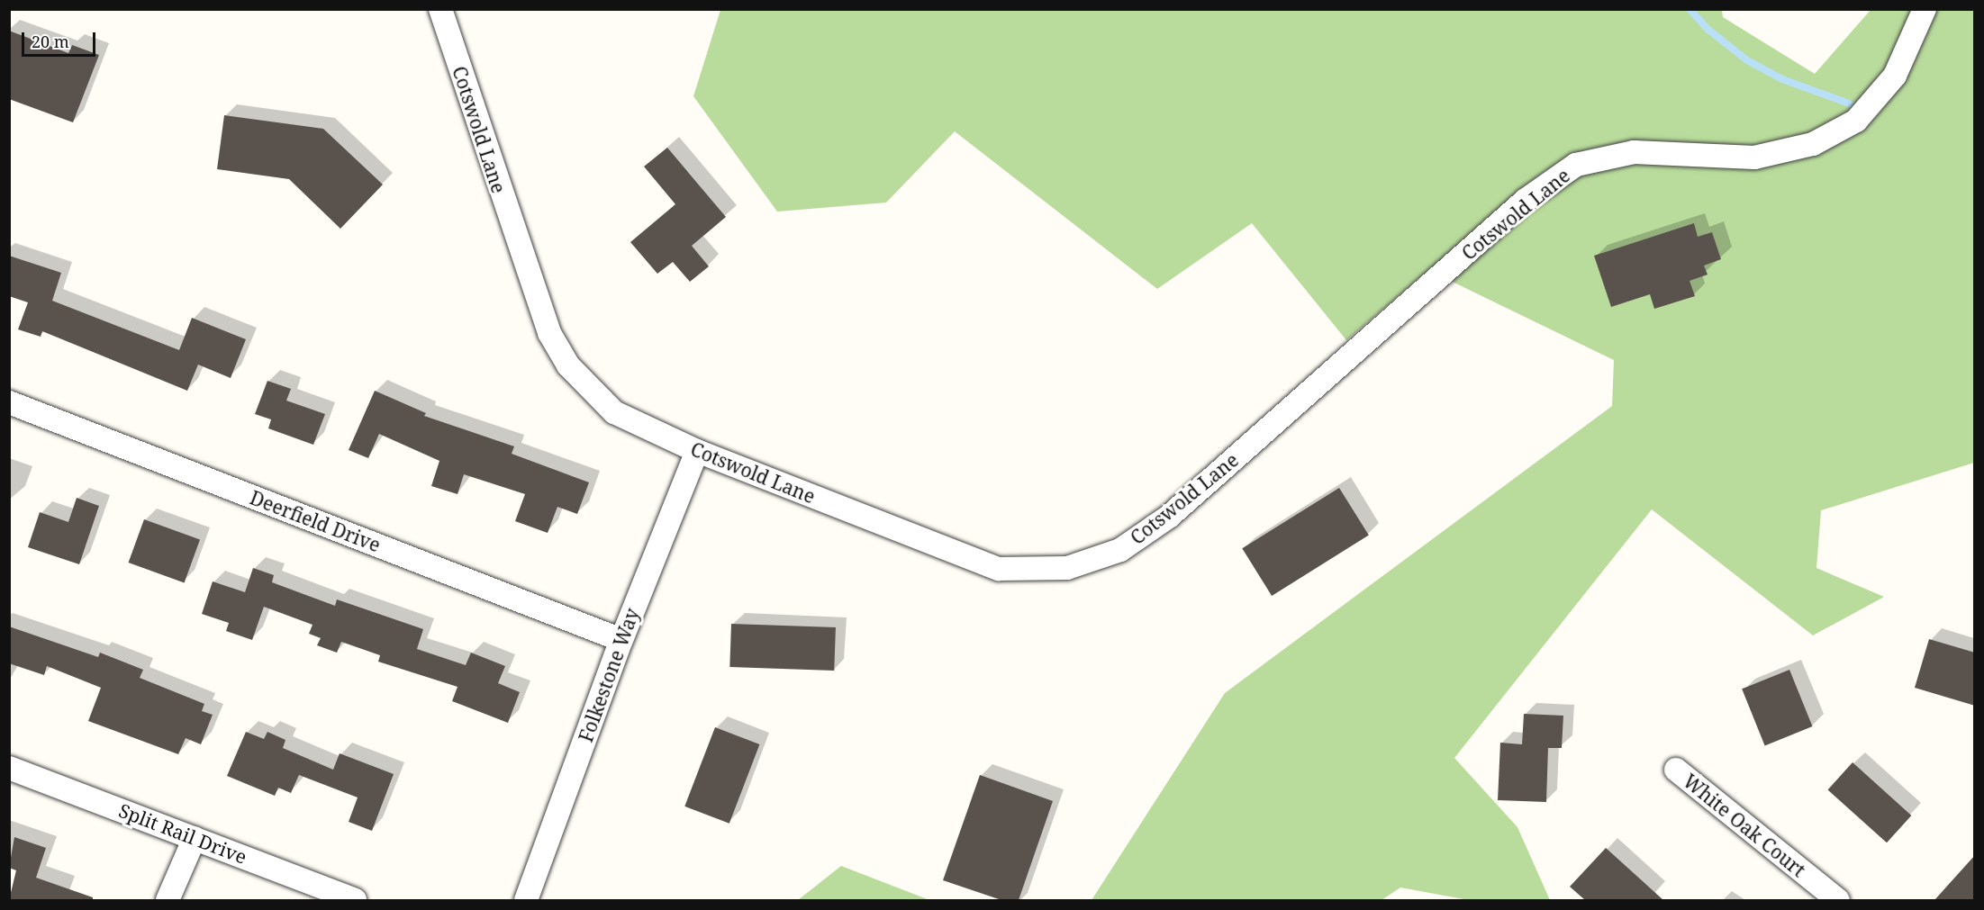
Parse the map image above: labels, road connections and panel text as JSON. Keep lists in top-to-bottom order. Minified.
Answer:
{"streets":{"street":["Cotswold Lane","Deerfield Drive","Folkestone Way","White Oak Court","Split Rail Drive"]},"crossings":[["Cotswold Lane","Folkestone Way"],["Deerfield Drive","Folkestone Way"]],"scale_bar":"20 m"}
